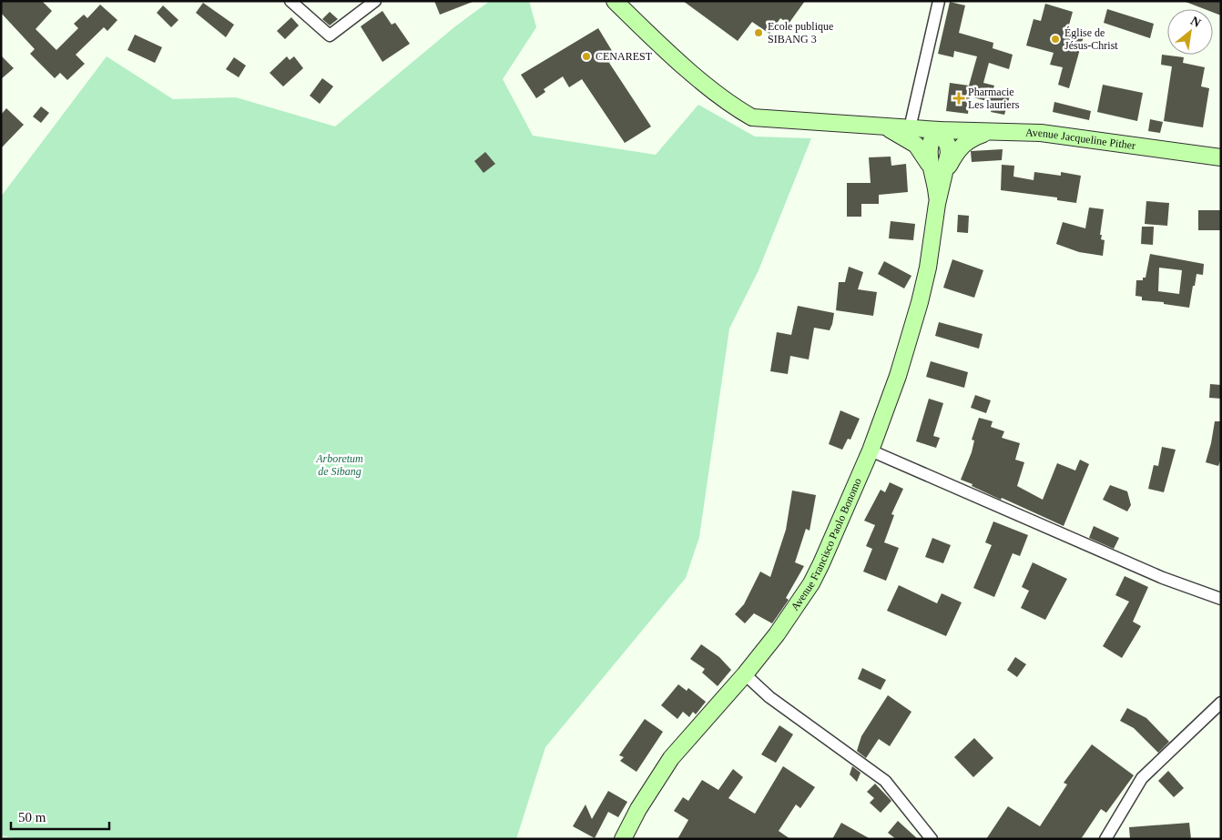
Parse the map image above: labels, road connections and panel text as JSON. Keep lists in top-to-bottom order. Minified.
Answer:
{"streets":{"street":["Avenue Jacqueline Pither","Avenue Francisco Paolo Bonomo"]},"parks":["Arboretum de Sibang"],"places":{"other":["Ecole publique SIBANG 3","Église de Jésus-Christ","CENAREST"],"health":["Pharmacie Les lauriers"]},"scale_bar":"50 m","north":"top right"}
